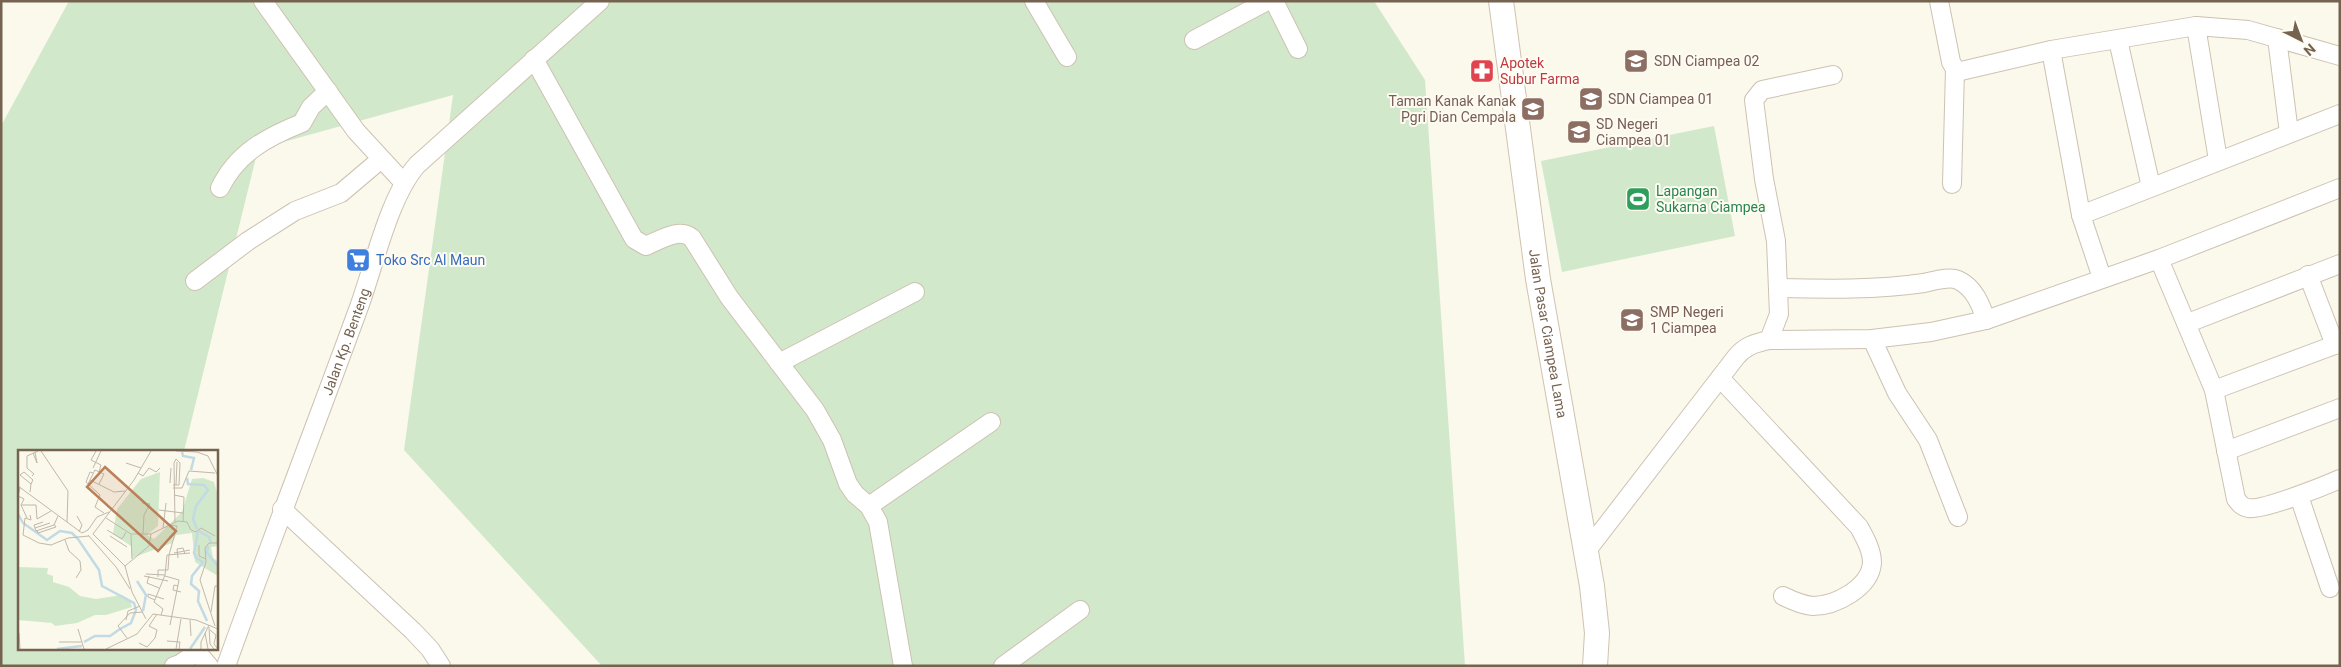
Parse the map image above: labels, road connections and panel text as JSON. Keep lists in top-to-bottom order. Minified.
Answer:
{"streets":{"main road":["Jalan Pasar Ciampea Lama"],"street":["Jalan Kp. Benteng"]},"places":{"school or university":["SDN Ciampea 02","SDN Ciampea 01","Taman Kanak Kanak Pgri Dian Cempala","SD Negeri Ciampea 01","SMP Negeri 1 Ciampea"],"pharmacy":["Apotek Subur Farma"],"sports":["Lapangan Sukarna Ciampea"],"supermarket":["Toko Src Al Maun"]},"north":"bottom right"}
